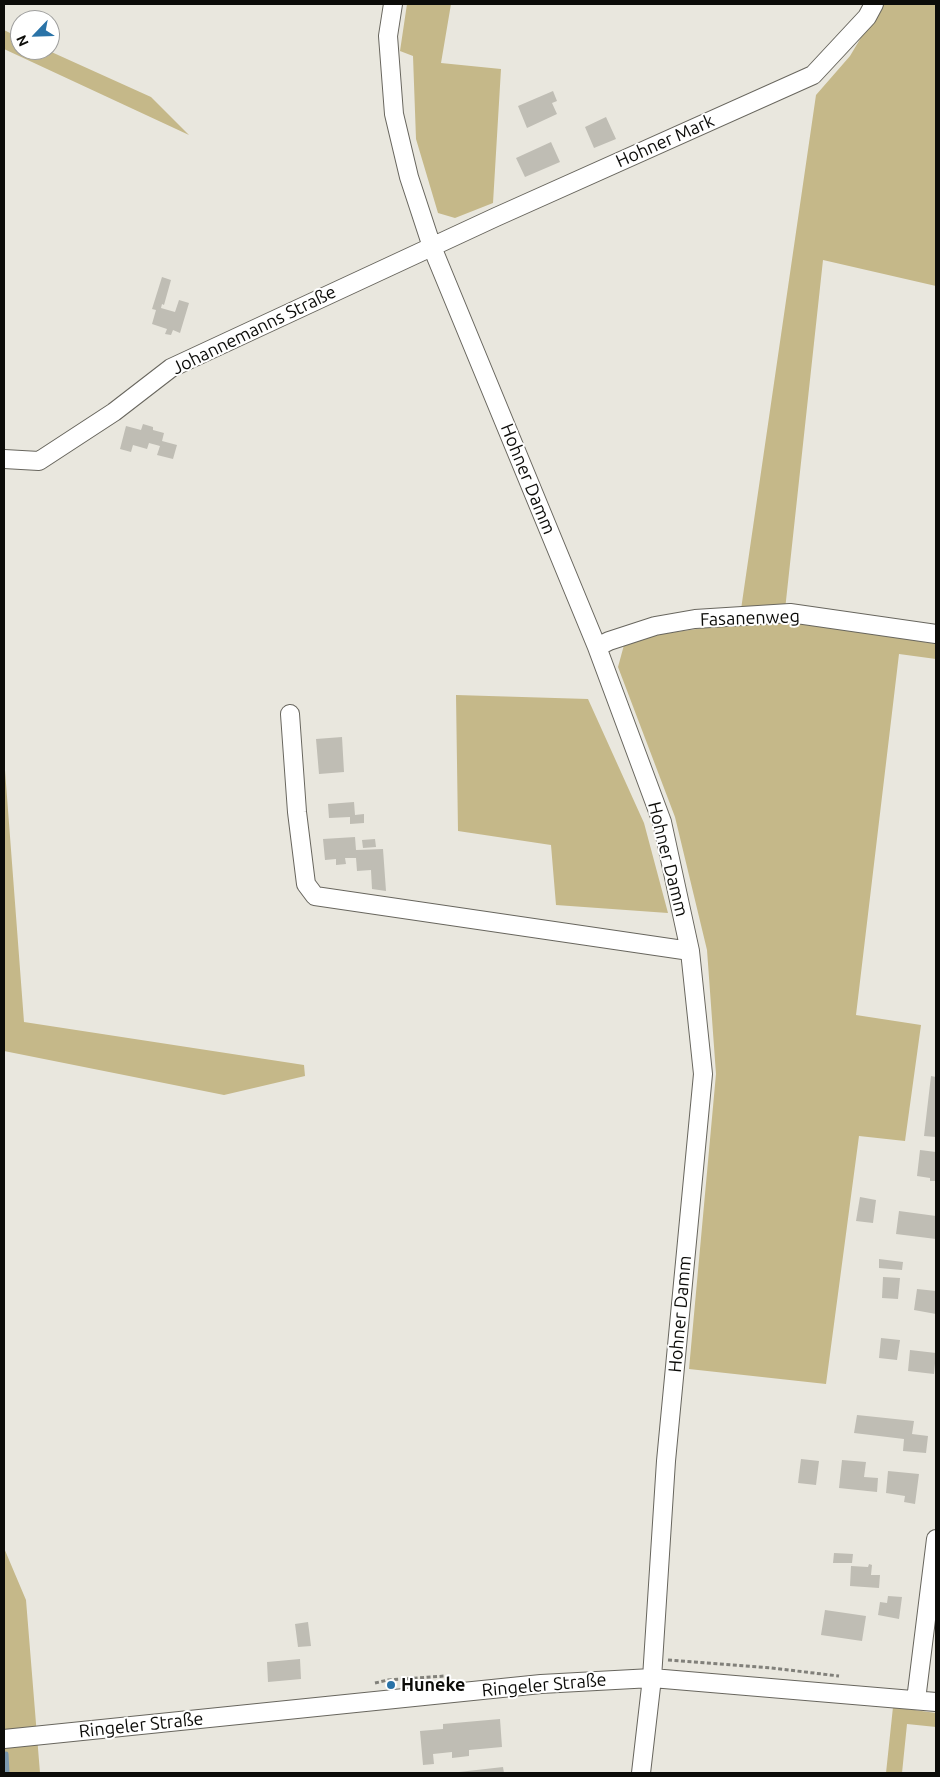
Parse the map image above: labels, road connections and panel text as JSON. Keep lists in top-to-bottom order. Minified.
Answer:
{"streets":{"street":["Hohner Mark","Johannemanns Straße","Hohner Damm","Fasanenweg","Ringeler Straße"]},"crossings":[["Hohner Mark","Johannemanns Straße"],["Hohner Mark","Hohner Damm"],["Johannemanns Straße","Hohner Damm"],["Hohner Damm","Fasanenweg"],["Hohner Damm","Ringeler Straße"]],"places":["Huneke"],"north":"bottom left"}
